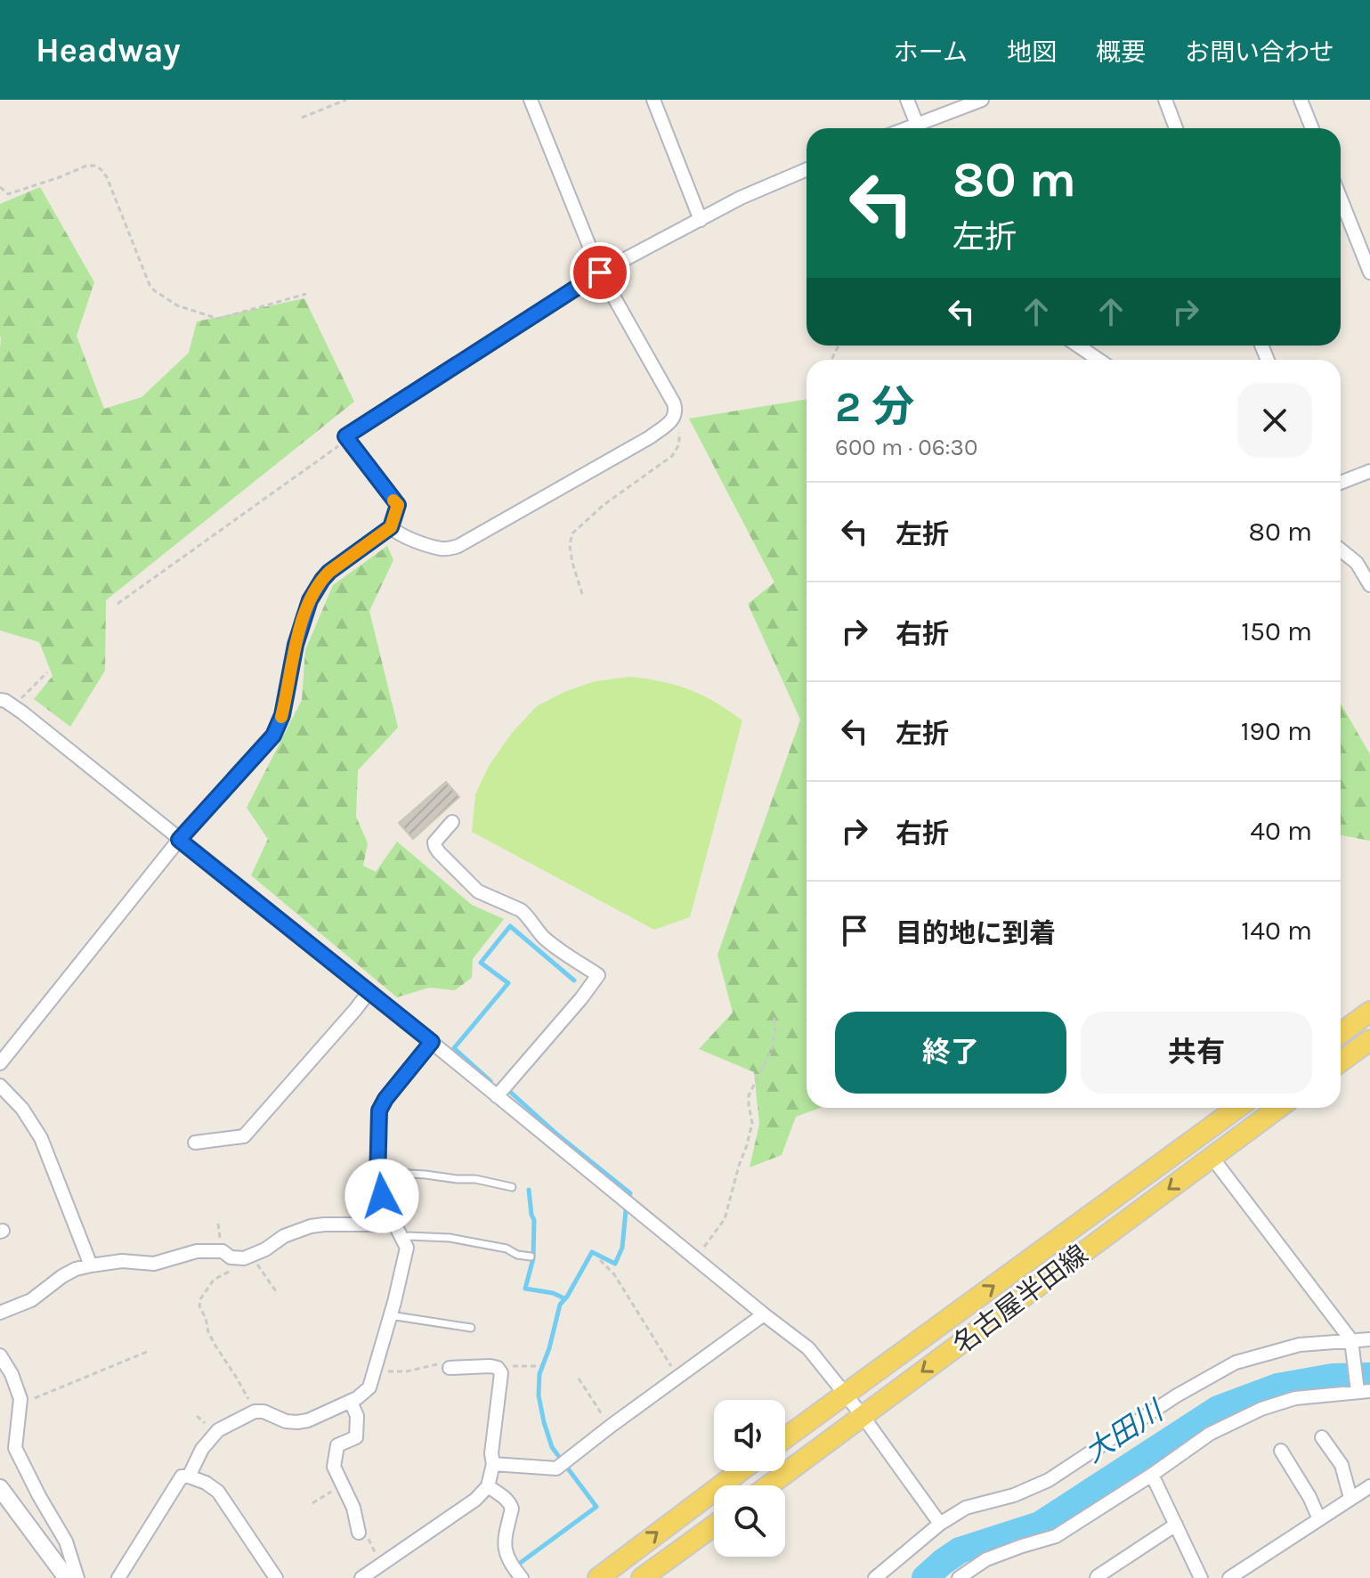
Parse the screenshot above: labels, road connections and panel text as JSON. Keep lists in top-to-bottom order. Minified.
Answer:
{"streets":{"main road":["名古屋半田線"]},"water":["大田川"],"page":{"header":"Headway","nav":["ホーム","地図","概要","お問い合わせ"],"turn":["80 m","左折"],"heading":["2 分","600 m · 06:30"],"list":[{"name":"左折","value":"80 m"},{"name":"右折","value":"150 m"},{"name":"左折","value":"190 m"},{"name":"右折","value":"40 m"},{"name":"目的地に到着","value":"140 m"}],"buttons":["終了","共有"]}}
